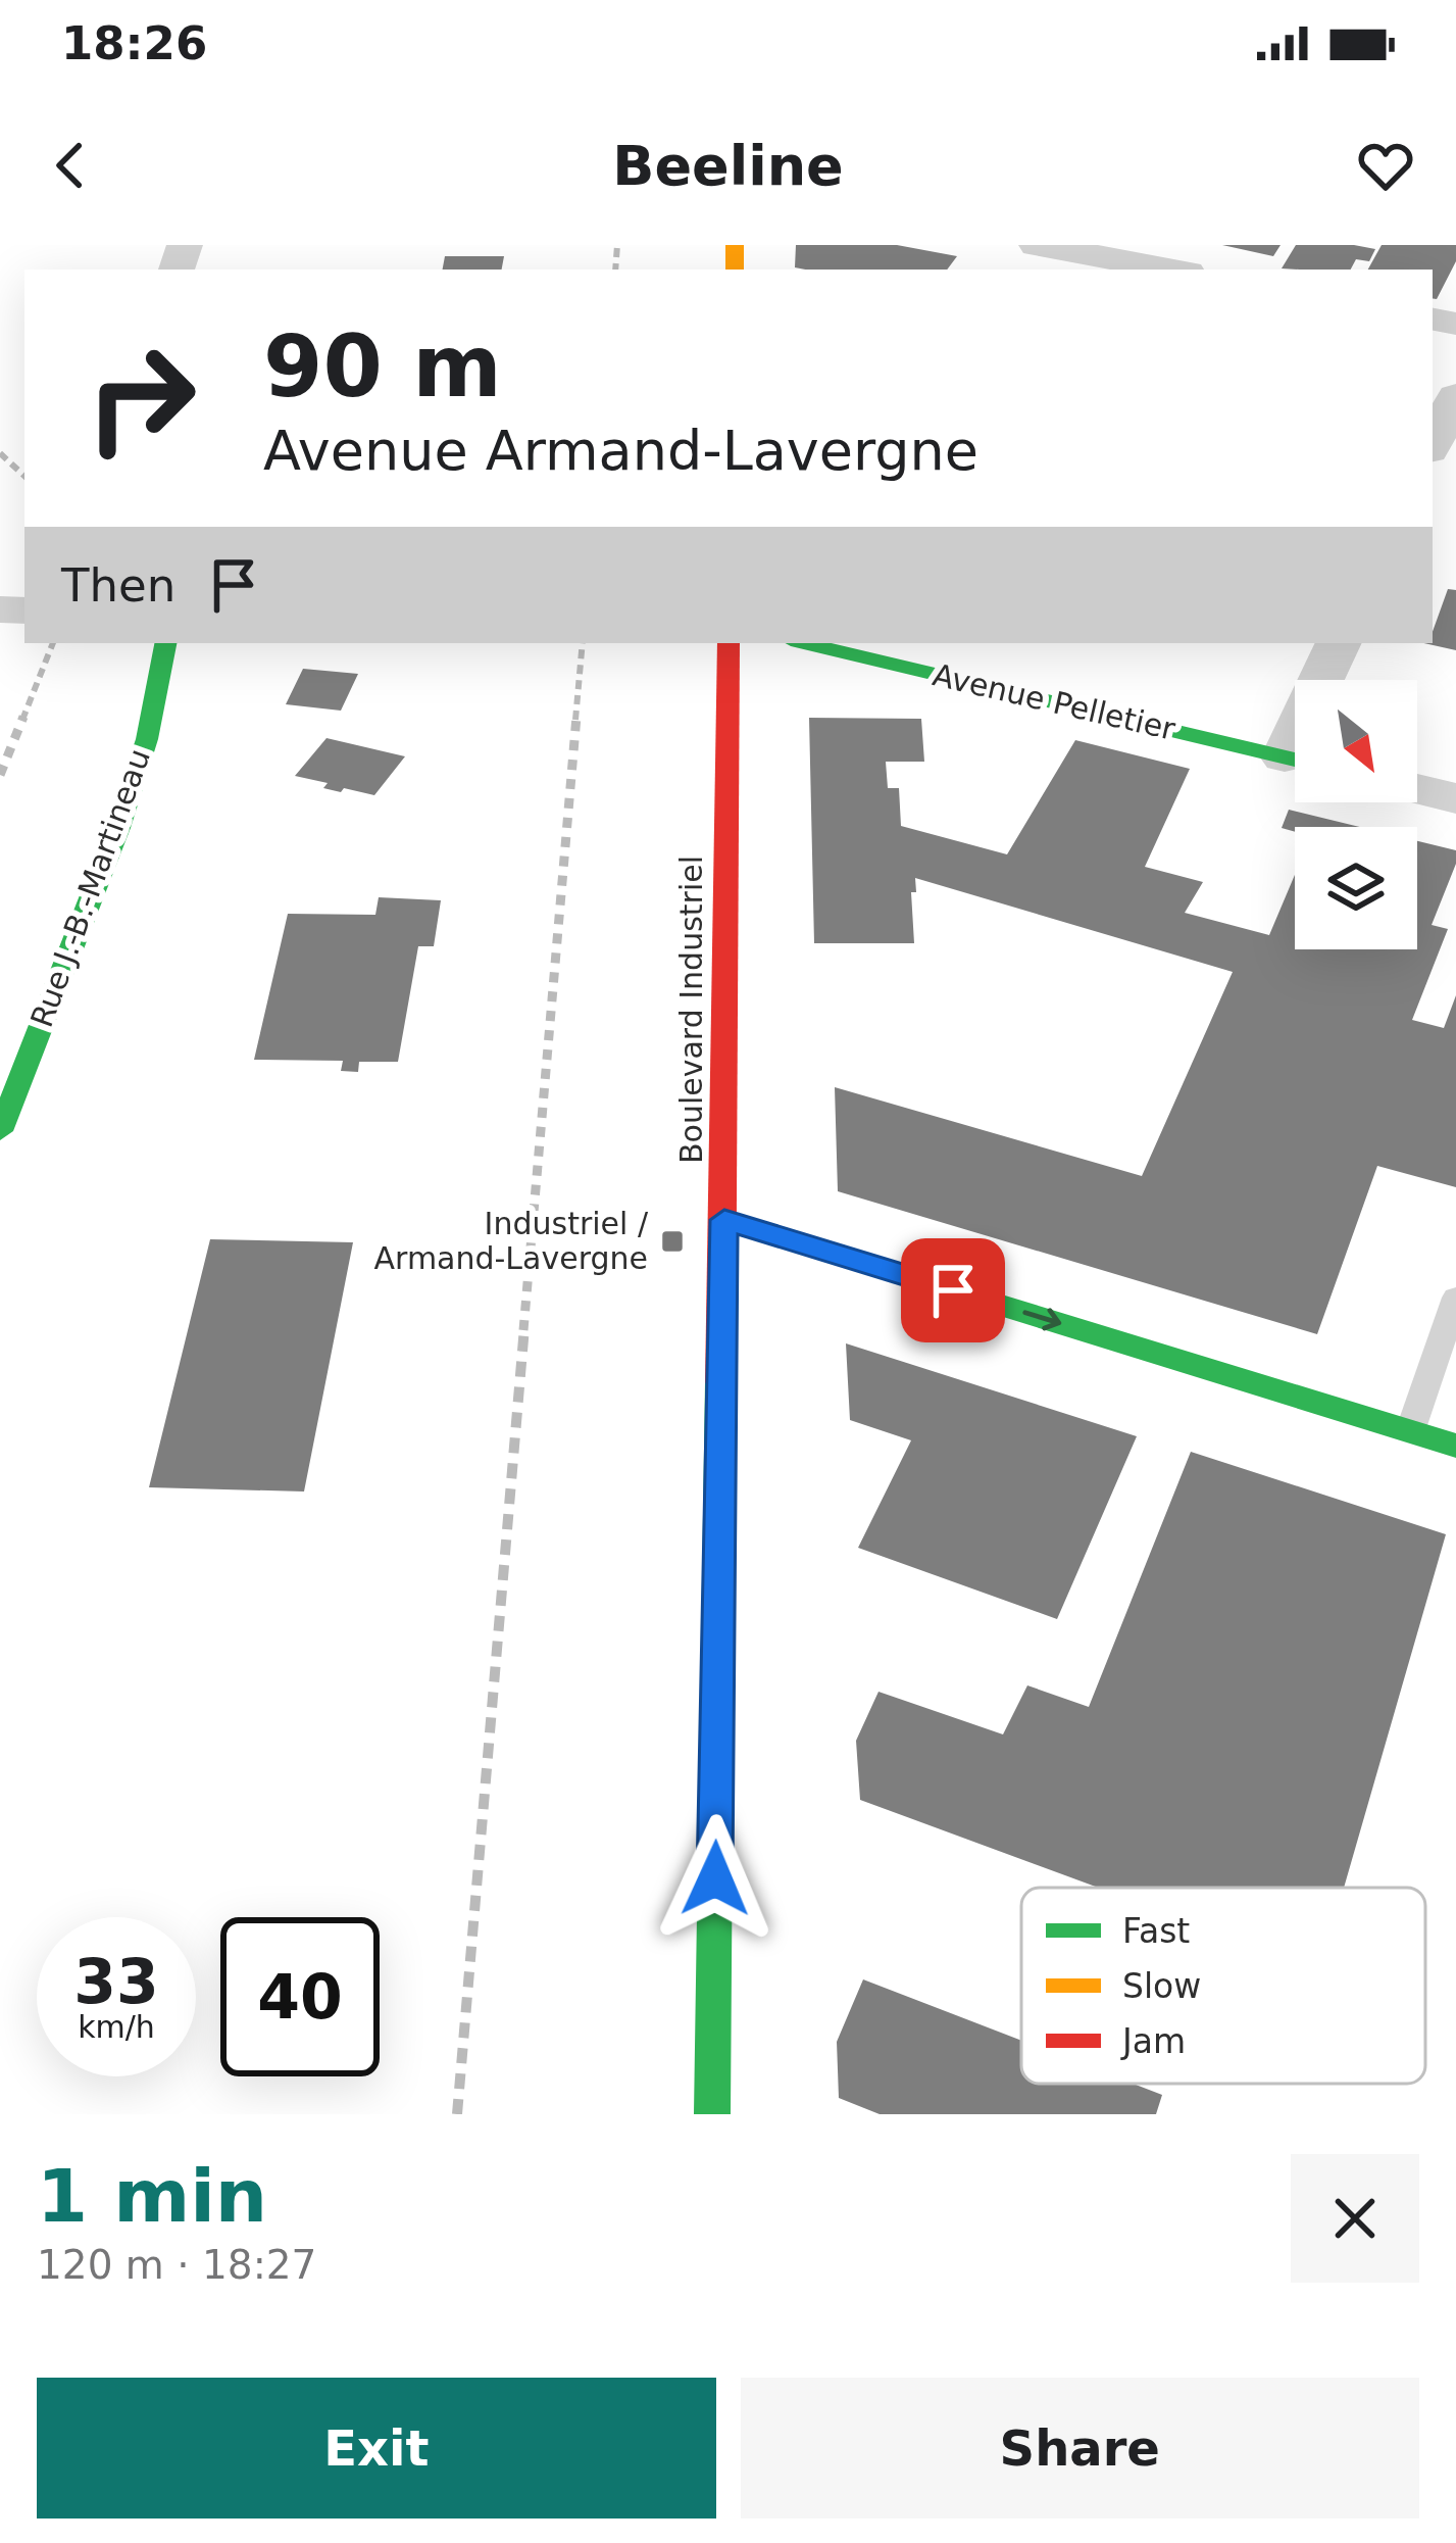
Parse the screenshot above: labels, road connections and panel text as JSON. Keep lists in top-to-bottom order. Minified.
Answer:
{"streets":{"street":["Avenue Pelletier","Rue J.-B.-Martineau","Boulevard Industriel"]},"places":{"transit":["Industriel / Armand-Lavergne"]},"legend":["Fast","Slow","Jam"],"north":"bottom right","page":{"status":"18:26","header":"Beeline","turn":["90 m","Avenue Armand-Lavergne"],"then":"Then","speed":"33 km/h","limit":"40","heading":["1 min","120 m · 18:27"],"buttons":["Exit","Share"]}}
